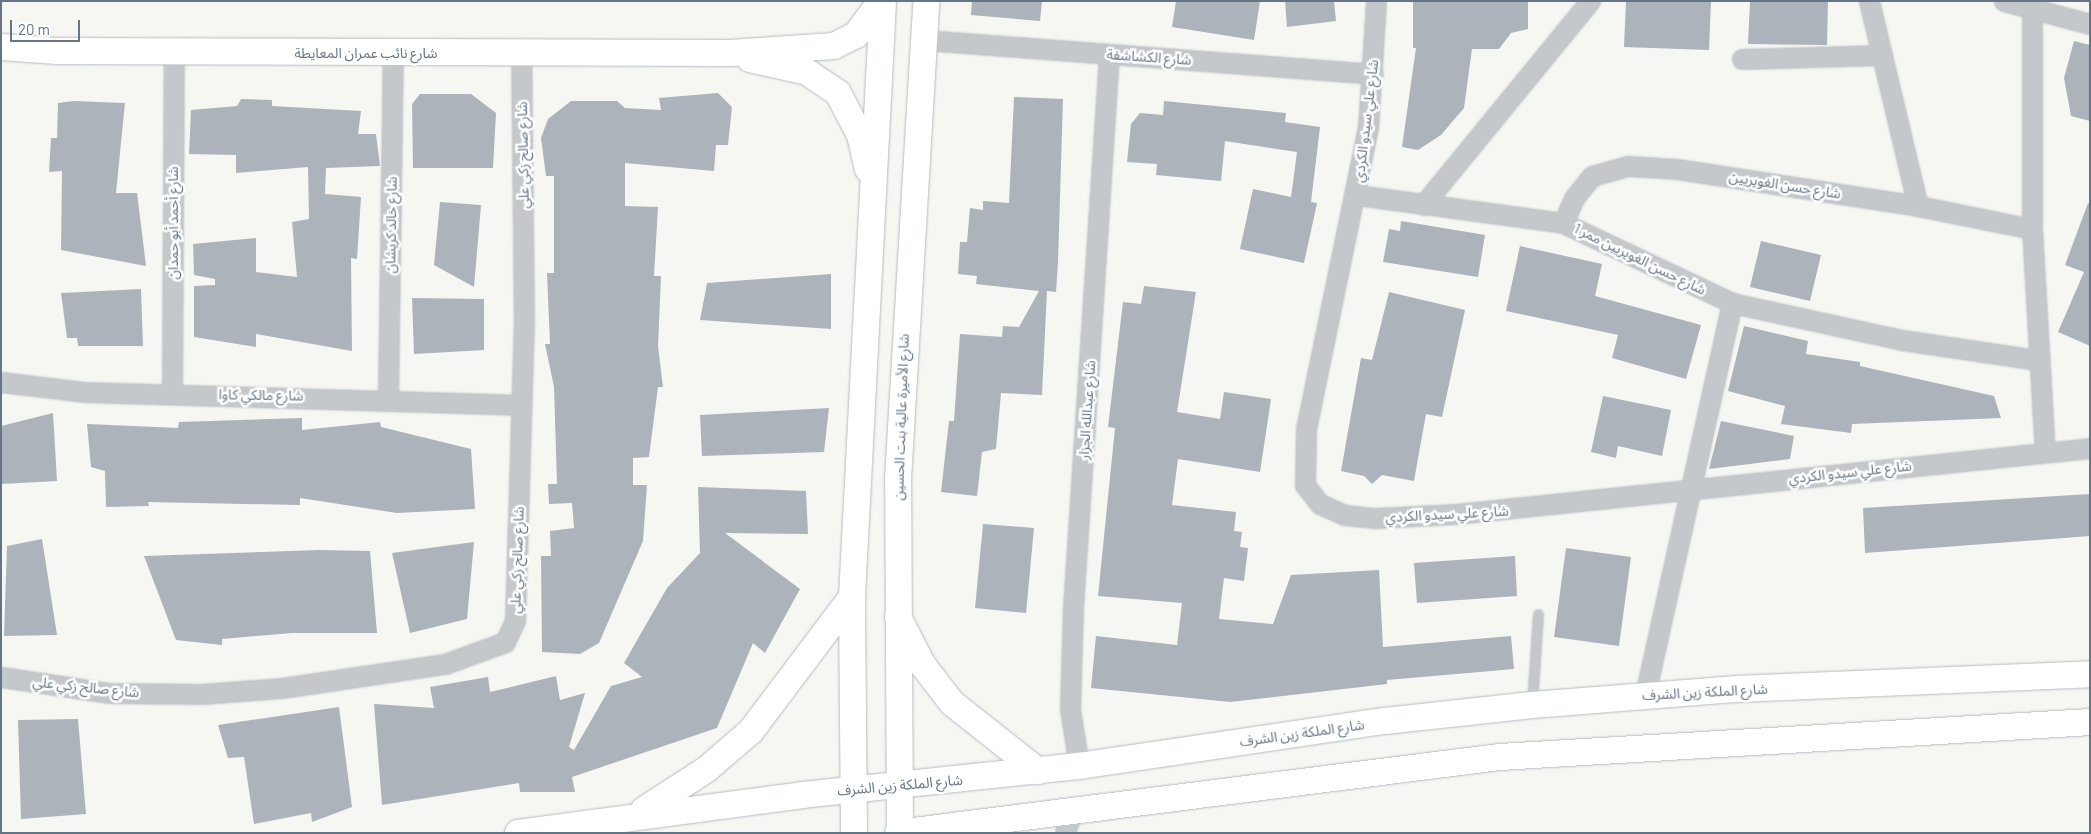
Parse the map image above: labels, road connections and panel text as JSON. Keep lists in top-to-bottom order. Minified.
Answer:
{"streets":{"main road":["شارع نائب عمران المعايطة","شارع الأميرة عالية بنت الحسين","شارع الملكة زين الشرف"],"street":["شارع الكشاشفة","شارع علي سيدو الكردي","شارع صالح زكي علي","شارع حسن الغويريين","شارع أحمد أبو حمدان","شارع خالد كريشان","شارع حسن الغويريين ممر 1","شارع مالكي كاوا","شارع عبدالله الجزار"]},"crossings":[["شارع نائب عمران المعايطة","شارع صالح زكي علي"],["شارع نائب عمران المعايطة","شارع أحمد أبو حمدان"],["شارع نائب عمران المعايطة","شارع خالد كريشان"],["شارع الكشاشفة","شارع علي سيدو الكردي"],["شارع الكشاشفة","شارع عبدالله الجزار"],["شارع الكشاشفة","شارع الأميرة عالية بنت الحسين"],["شارع علي سيدو الكردي","شارع حسن الغويريين ممر 1"],["شارع صالح زكي علي","شارع مالكي كاوا"],["شارع حسن الغويريين","شارع حسن الغويريين ممر 1"],["شارع أحمد أبو حمدان","شارع مالكي كاوا"],["شارع خالد كريشان","شارع مالكي كاوا"],["شارع عبدالله الجزار","شارع الملكة زين الشرف"],["شارع الأميرة عالية بنت الحسين","شارع الملكة زين الشرف"]],"scale_bar":"20 m"}
